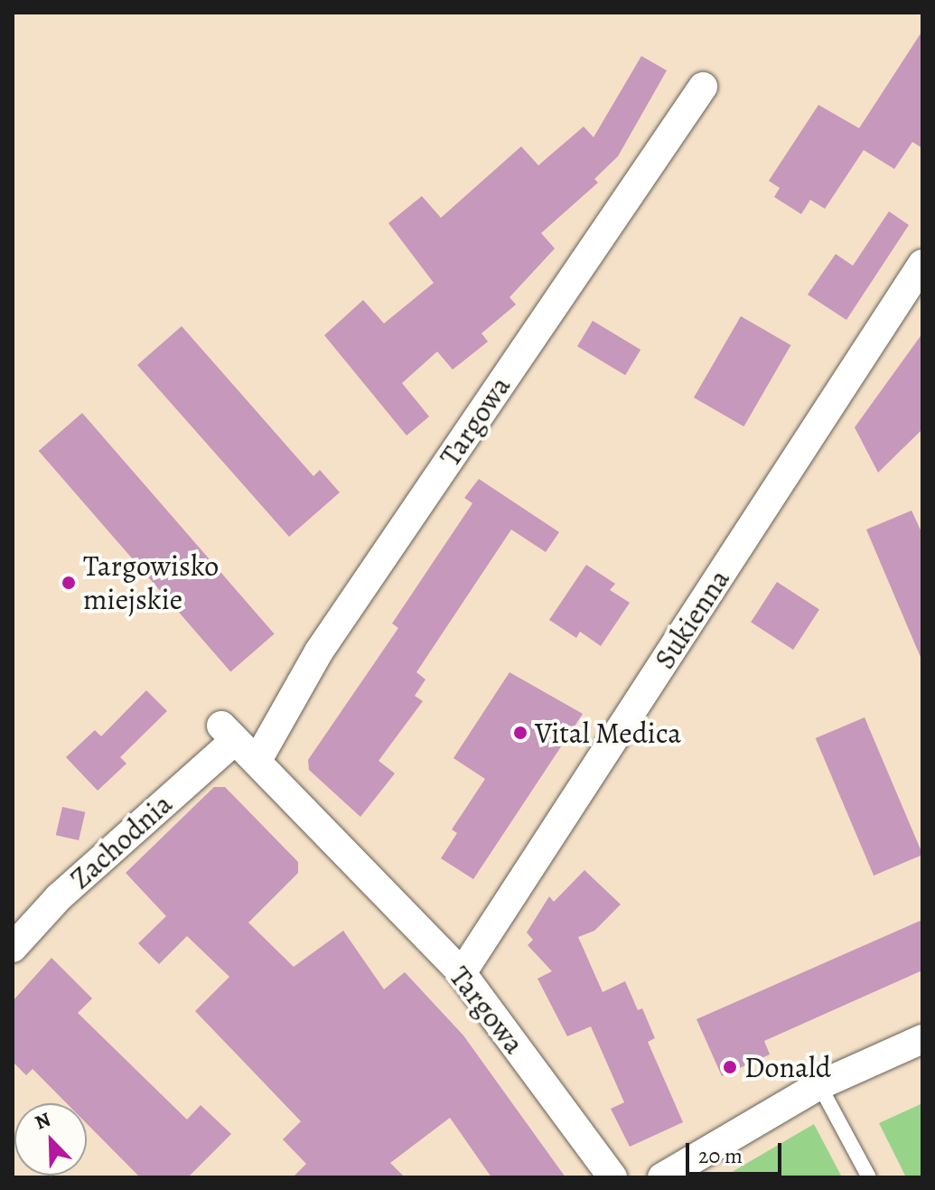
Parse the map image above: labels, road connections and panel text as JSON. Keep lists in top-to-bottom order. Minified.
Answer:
{"streets":{"street":["Targowa","Sukienna","Zachodnia"]},"crossings":[["Targowa","Sukienna"],["Targowa","Zachodnia"]],"places":["Targowisko miejskie","Vital Medica","Donald"],"scale_bar":"20 m","north":"top left"}
